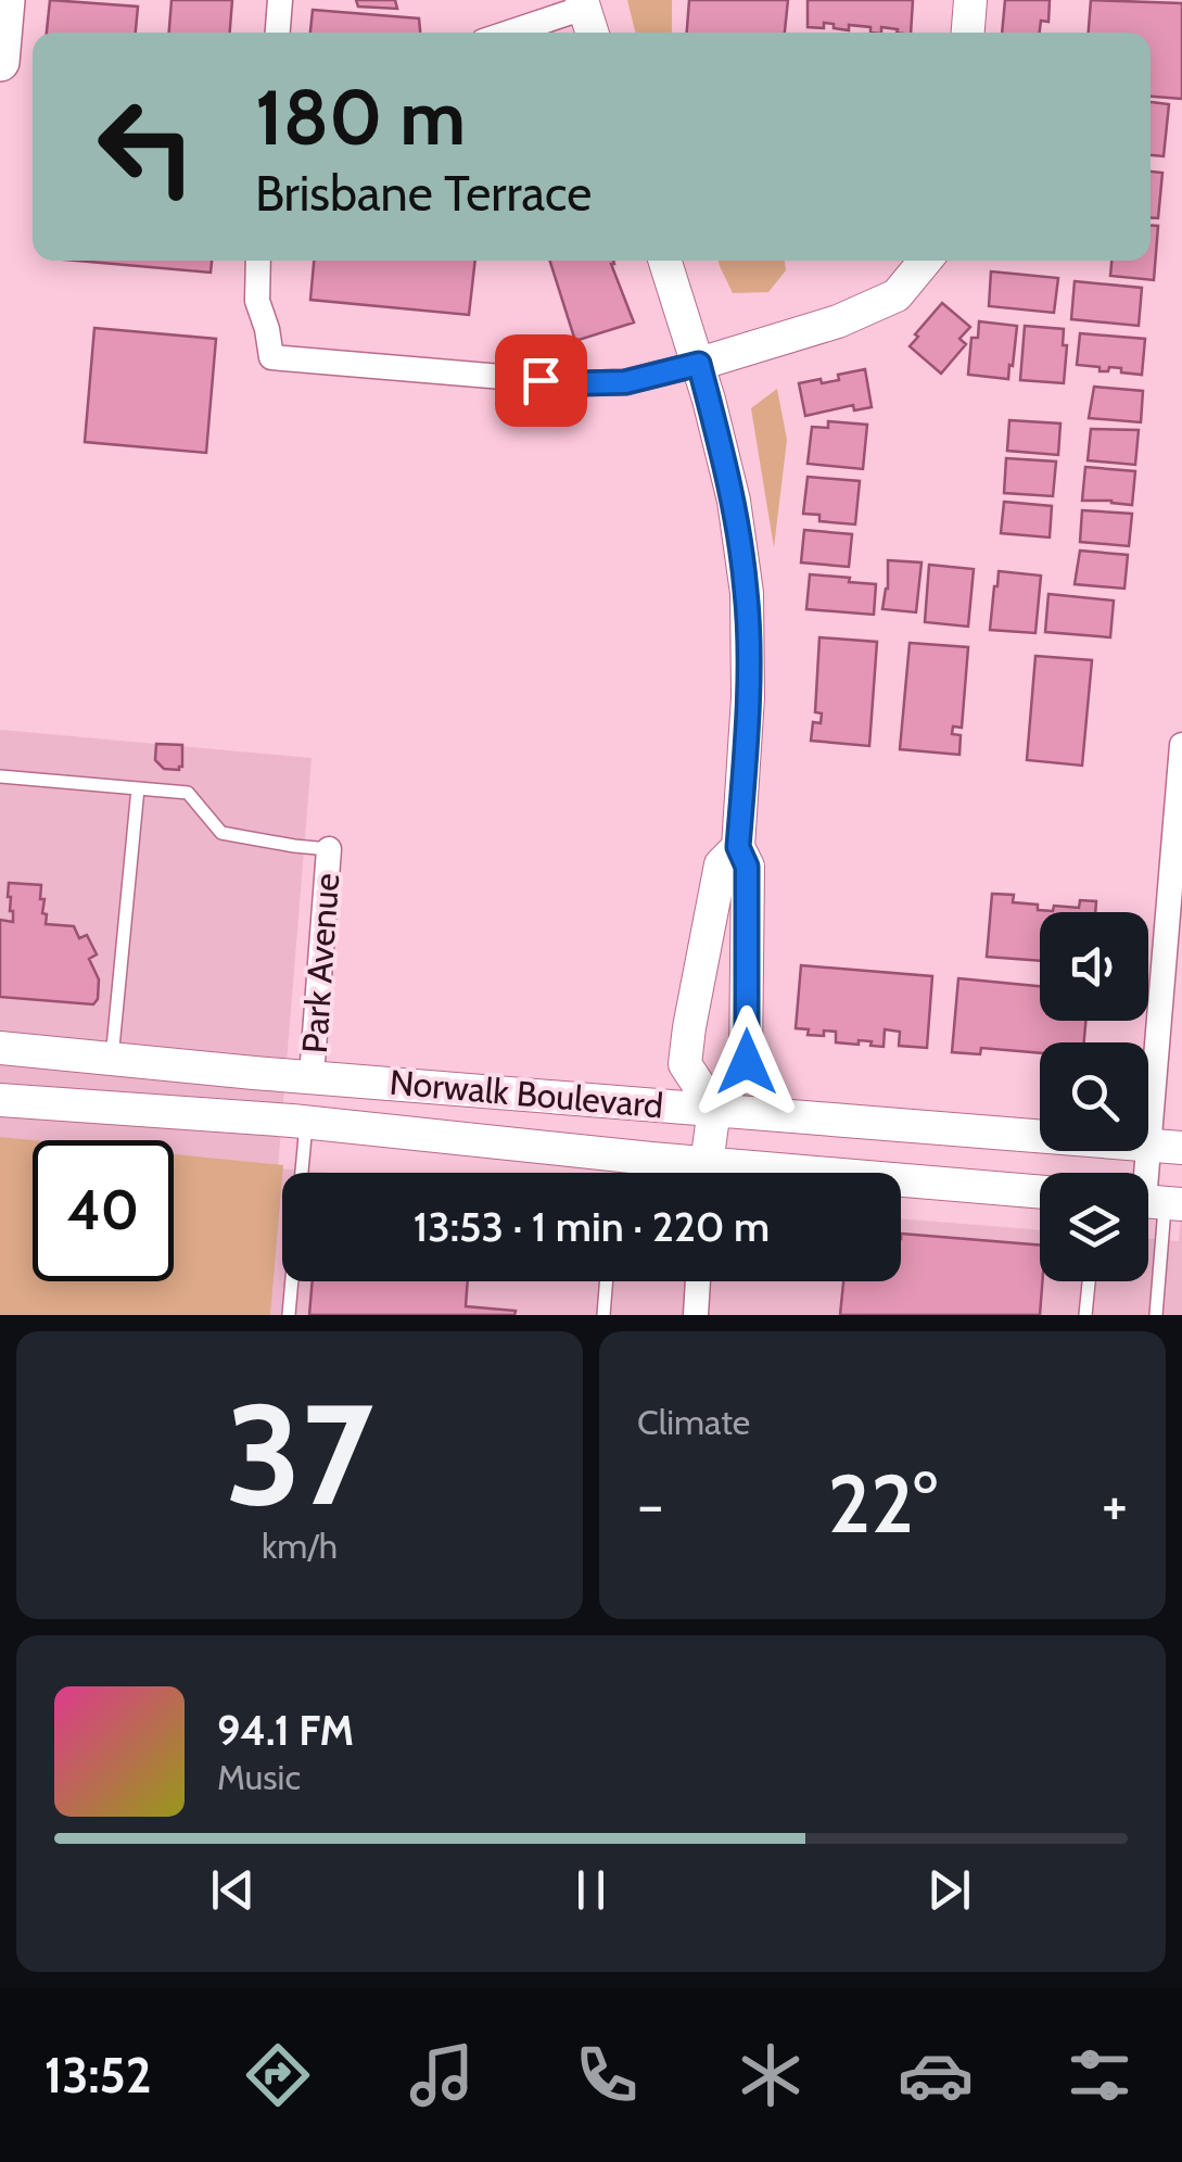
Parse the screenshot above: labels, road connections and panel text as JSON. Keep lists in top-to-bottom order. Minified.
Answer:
{"streets":{"main road":["Norwalk Boulevard"],"street":["Park Avenue"]},"crossings":[["Park Avenue","Norwalk Boulevard"]],"page":{"turn":["180 m","Brisbane Terrace"],"limit":"40","trip":"13:53 · 1 min · 220 m","tile":[["37","km/h"],"Climate"],"heat":["−","22°","+"],"song":["94.1 FM","Music"],"tabs":"13:52"}}
